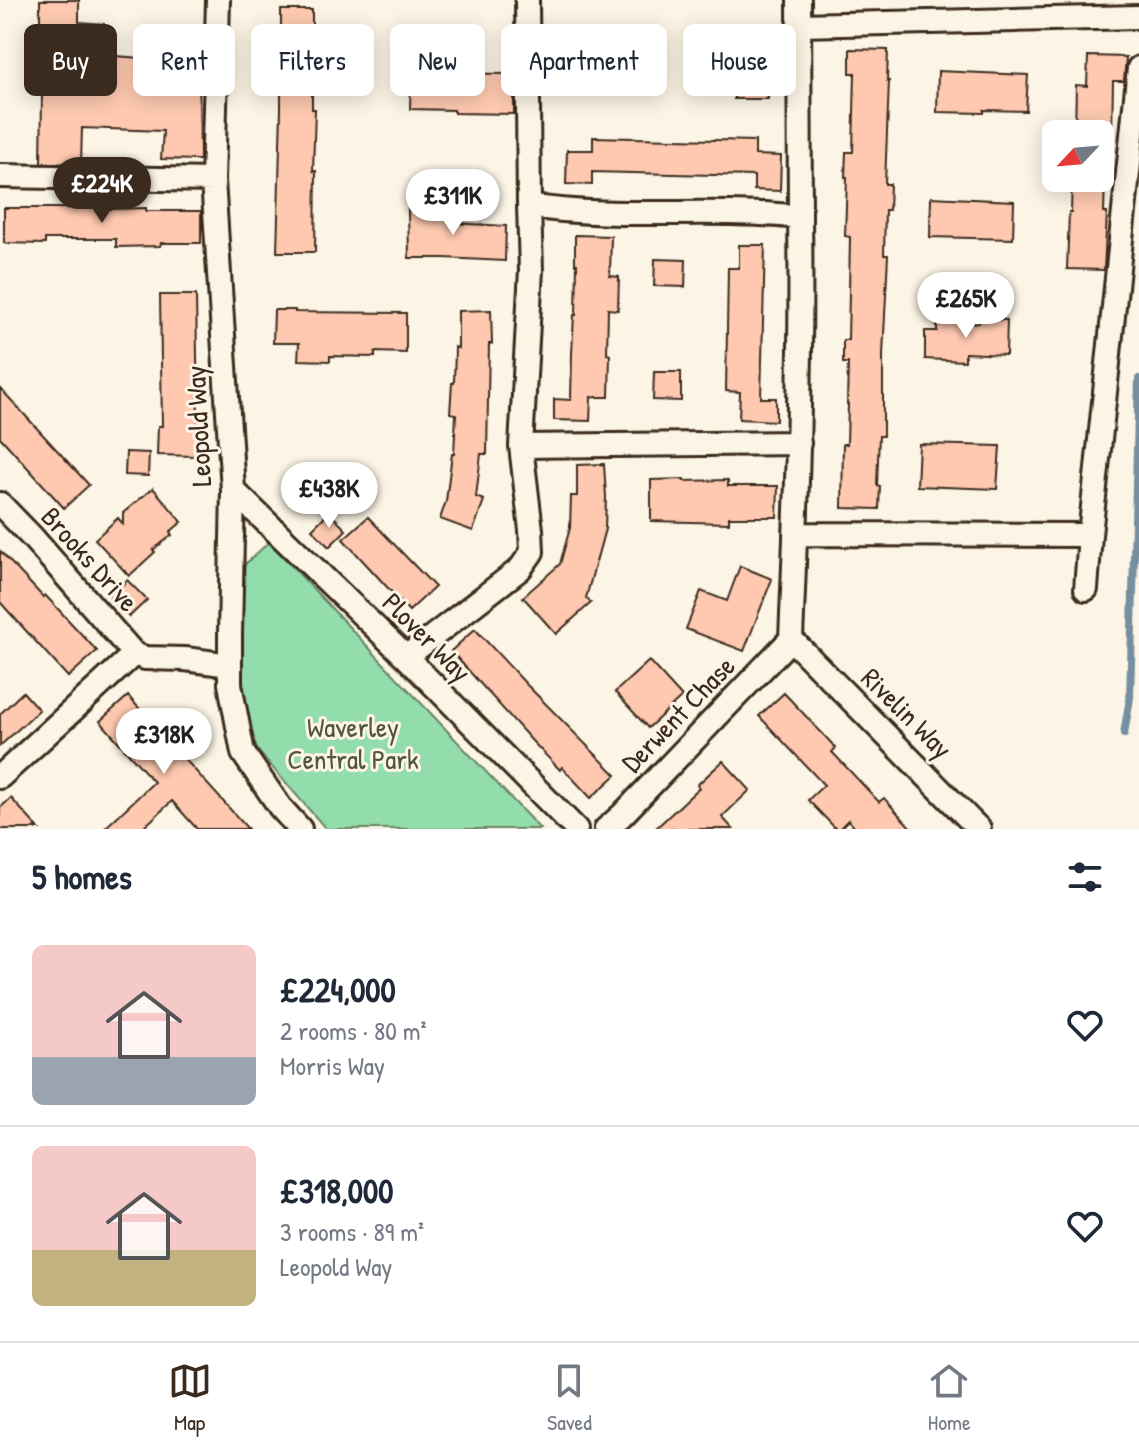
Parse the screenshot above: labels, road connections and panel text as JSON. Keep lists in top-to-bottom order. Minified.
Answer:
{"streets":{"street":["Leopold Way","Brooks Drive","Plover Way","Rivelin Way","Derwent Chase"]},"crossings":[["Leopold Way","Plover Way"],["Rivelin Way","Derwent Chase"]],"parks":["Waverley Central Park"],"north":"bottom left","page":{"chip":["Buy","Rent","Filters","New","Apartment","House"],"price":["£224K","£311K","£265K","£438K","£318K"],"heading":"5 homes","list":[{"name":"£224,000","note":"2 rooms · 80 m² · Morris Way"},{"name":"£318,000","note":"3 rooms · 89 m² · Leopold Way"}],"tabs":["Map","Saved","Home"]}}
